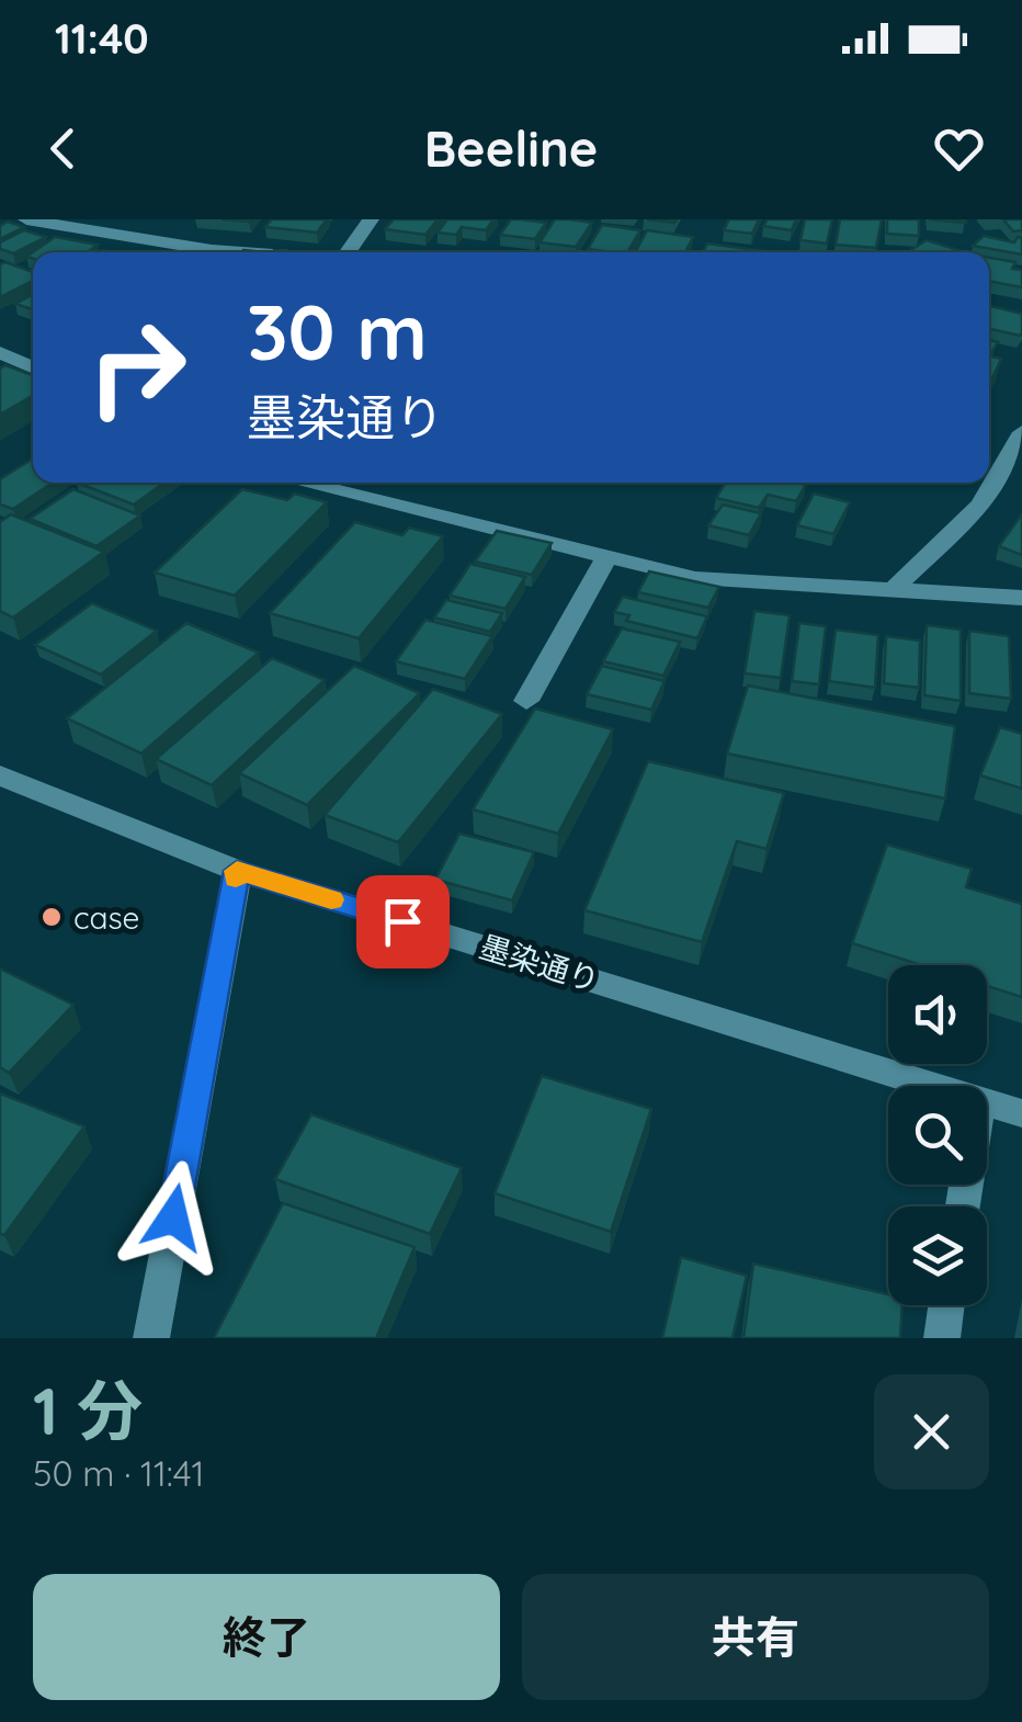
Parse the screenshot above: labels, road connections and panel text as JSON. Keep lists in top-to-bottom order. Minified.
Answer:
{"streets":{"street":["墨染通り"]},"places":["case"],"page":{"status":"11:40","header":"Beeline","turn":["30 m","墨染通り"],"heading":["1 分","50 m · 11:41"],"buttons":["終了","共有"]}}
